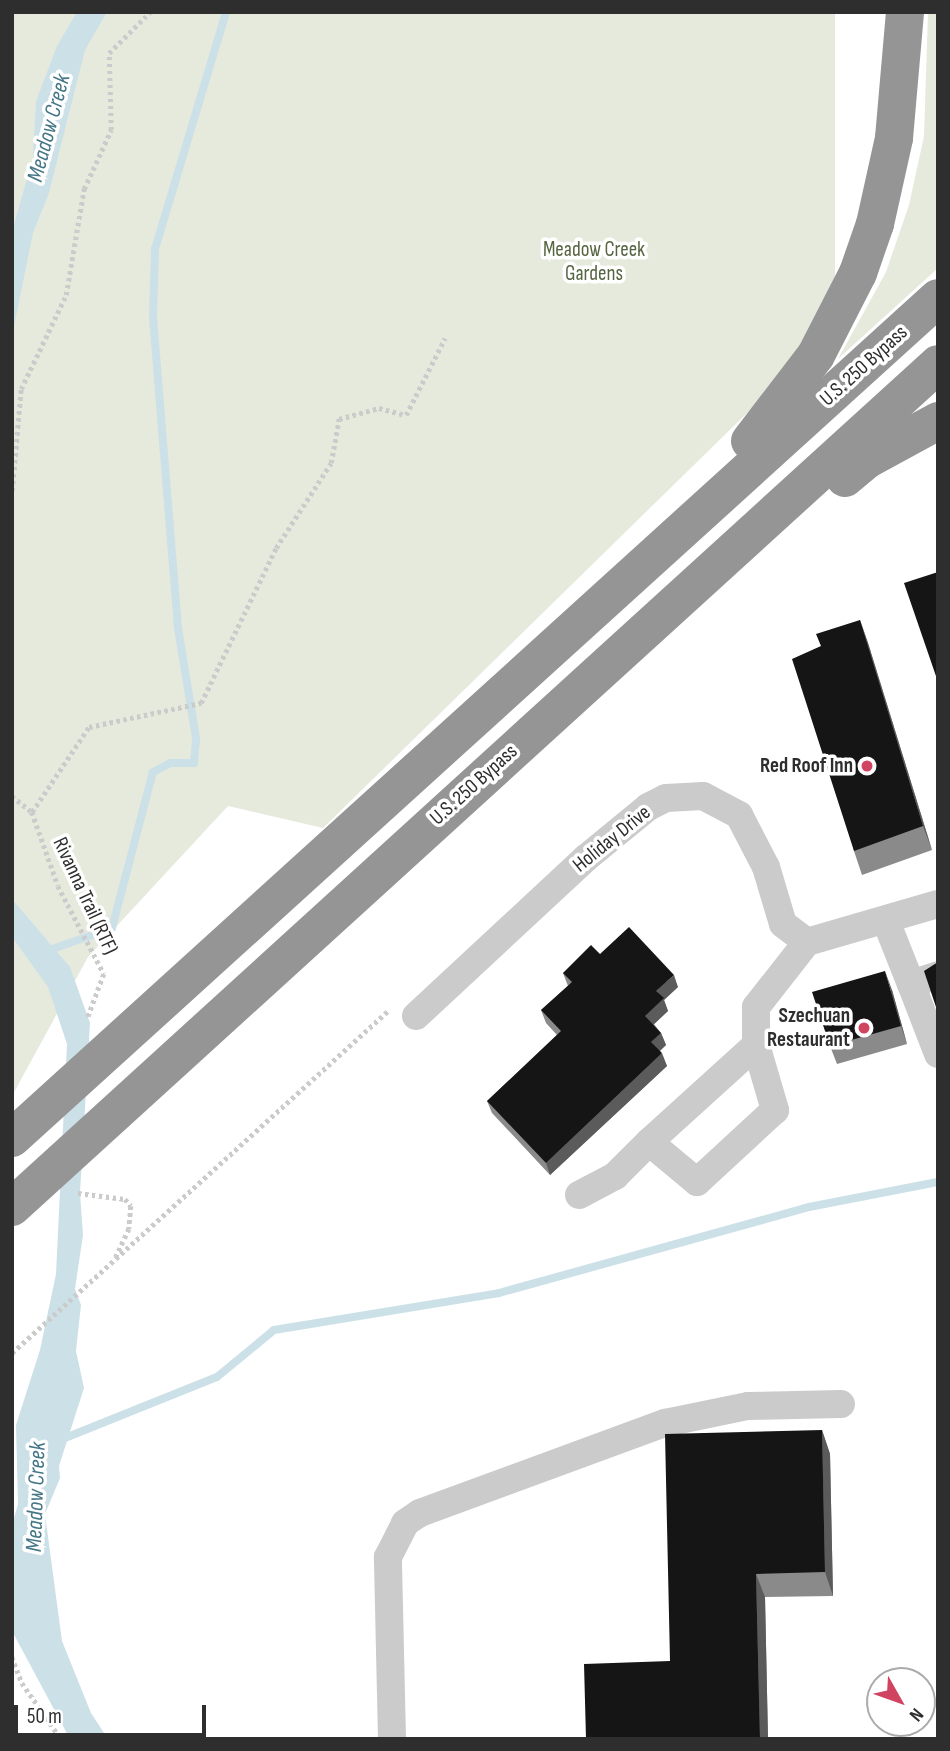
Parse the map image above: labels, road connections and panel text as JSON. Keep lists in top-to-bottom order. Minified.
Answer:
{"streets":{"highway":["U.S. 250 Bypass"],"street":["Holiday Drive"],"path":["Rivanna Trail (RTF)"]},"water":["Meadow Creek"],"parks":["Meadow Creek Gardens"],"places":["Red Roof Inn","Szechuan Restaurant"],"scale_bar":"50 m","north":"bottom right"}
